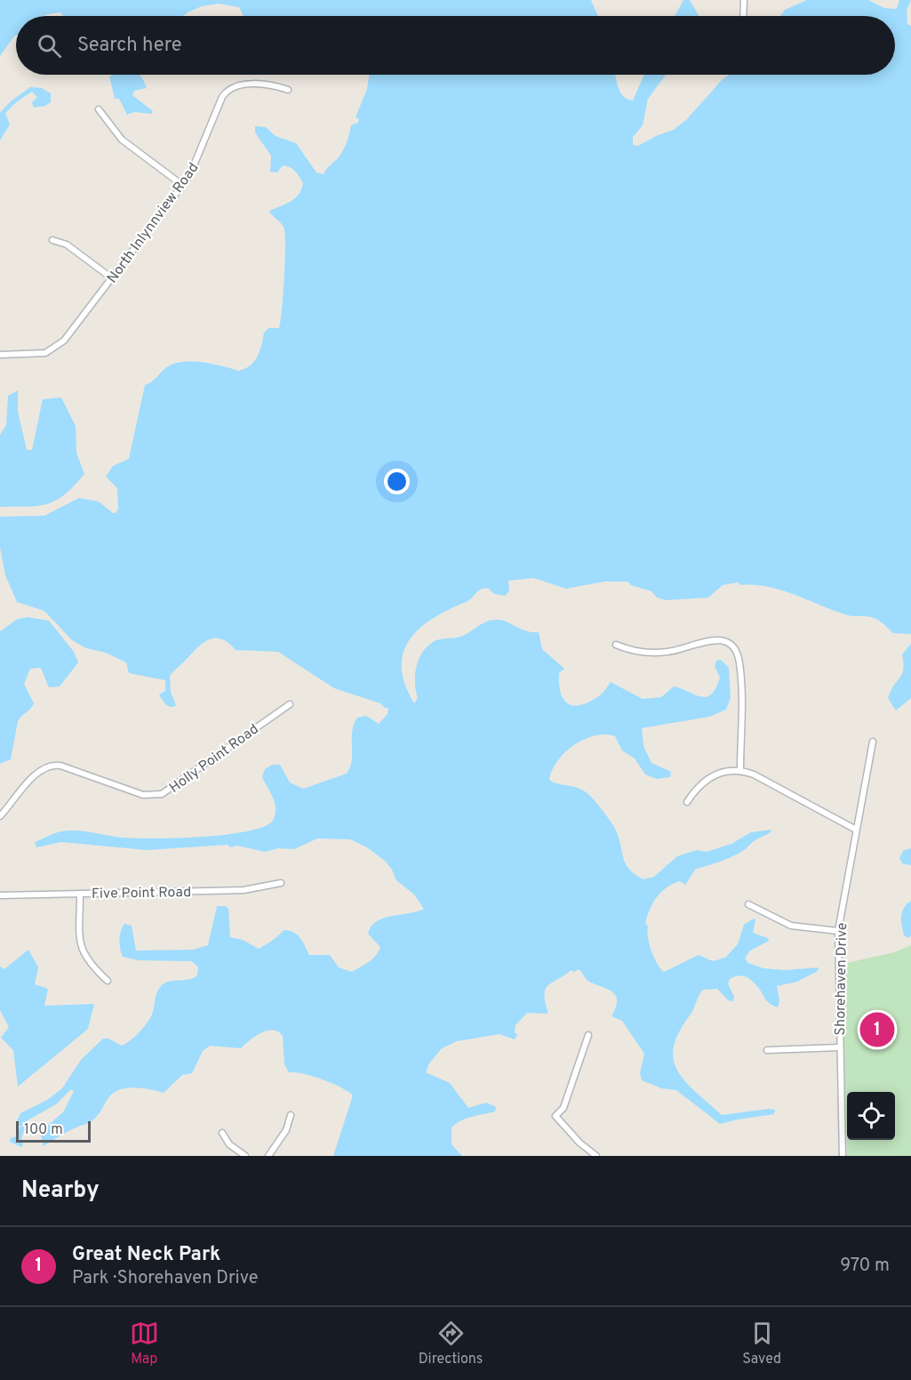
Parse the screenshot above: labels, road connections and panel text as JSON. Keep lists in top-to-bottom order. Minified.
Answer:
{"streets":{"street":["North Inlynnview Road","Holly Point Road","Five Point Road","Shorehaven Drive"]},"scale_bar":"100 m","page":{"search":"Search here","pins":"1","scale":"100 m","heading":"Nearby","list":[{"mark":"1","name":"Great Neck Park","note":"Park · Shorehaven Drive","value":"970 m"}],"nav":["Map","Directions","Saved"]}}
